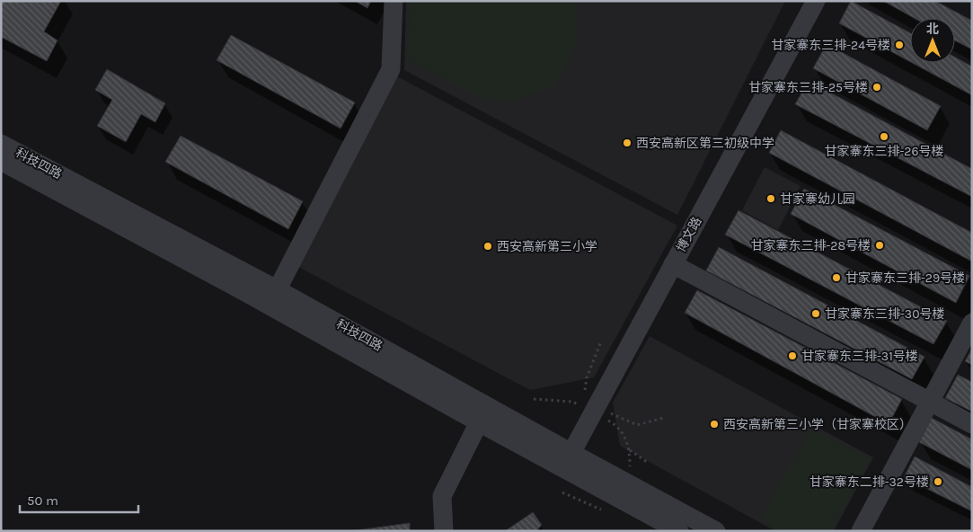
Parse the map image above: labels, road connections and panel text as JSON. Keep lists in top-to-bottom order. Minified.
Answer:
{"streets":{"street":["科技四路","博文路"]},"crossings":[["科技四路","博文路"]],"places":["甘家寨东三排-24号楼","甘家寨东三排-25号楼","甘家寨东三排-26号楼","西安高新区第三初级中学","甘家寨幼儿园","甘家寨东三排-28号楼","西安高新第三小学","甘家寨东三排-29号楼","甘家寨东三排-30号楼","甘家寨东三排-31号楼","西安高新第三小学（甘家寨校区）","甘家寨东二排-32号楼"],"scale_bar":"50 m","north":"top"}
